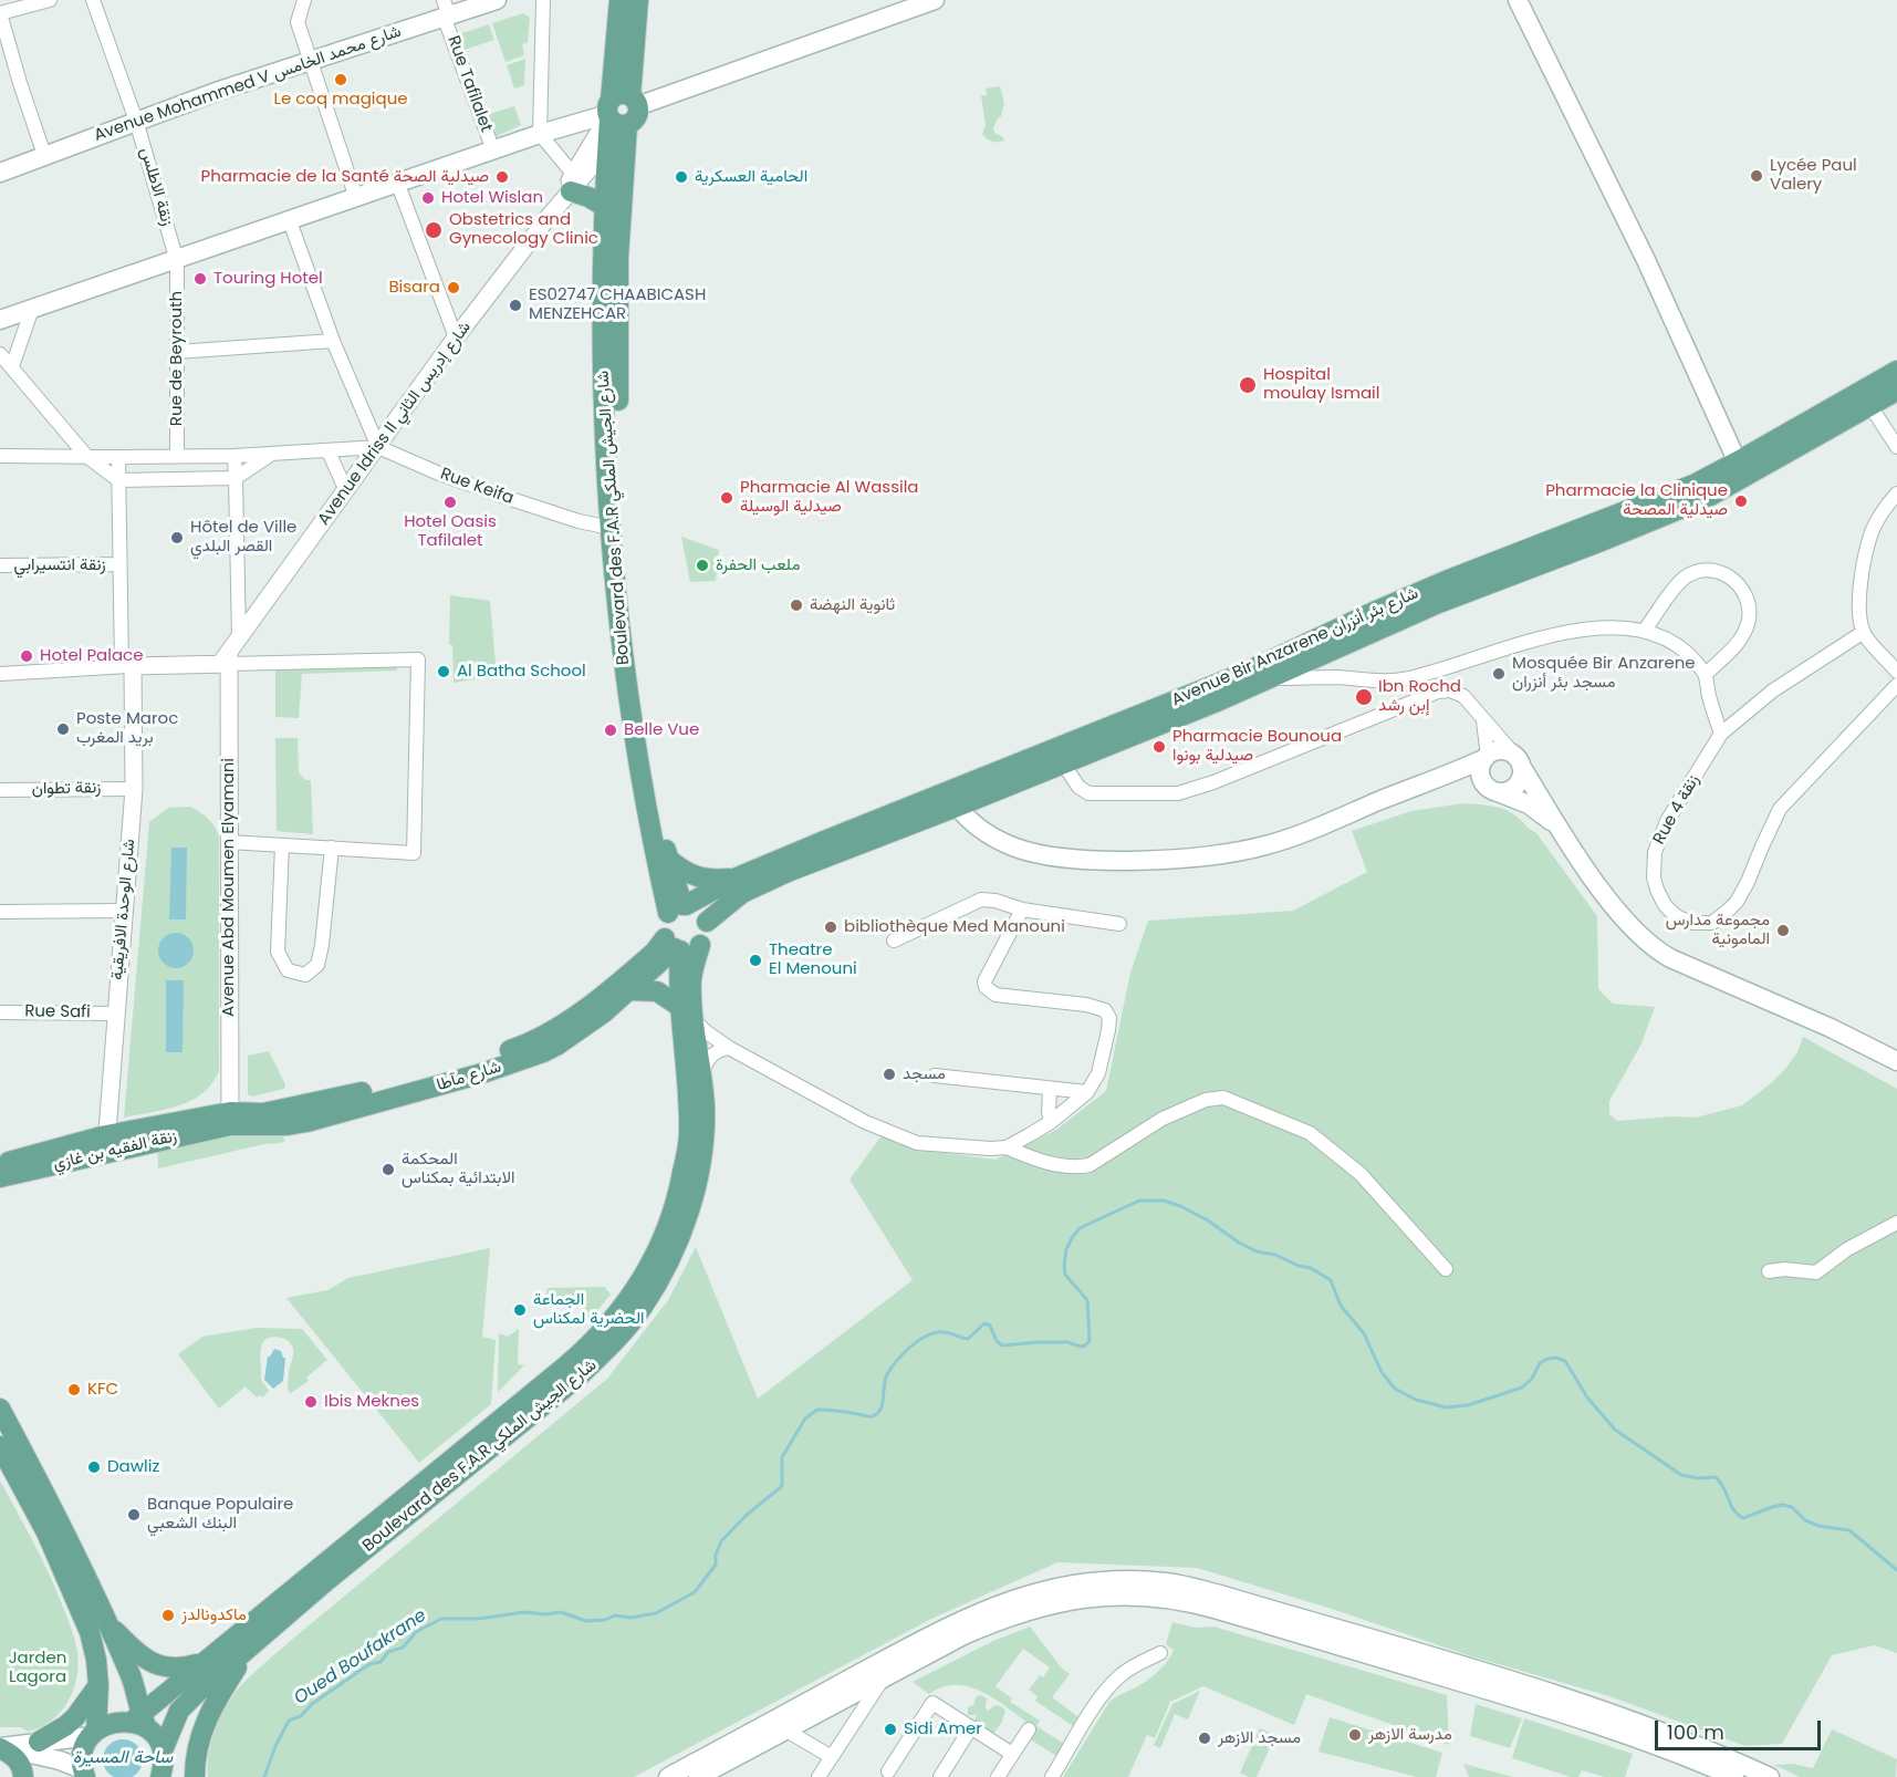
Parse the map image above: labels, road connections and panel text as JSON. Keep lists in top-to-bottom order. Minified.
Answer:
{"streets":{"main road":["Avenue Mohammed V شارع محمد الخامس","Boulevard des F.A.R شارع الجيش الملكي","Avenue Bir Anzarene شارع بئر أنزران","شارع مآطا","زنقة الفقيه بن غازي"],"street":["Rue Tafilalet","زنقة الاطلس","Rue de Beyrouth","Avenue Idriss II شارع إدريس الثاني","Rue Keifa","زنقة انتسيرابي","زنقة تطوان","Rue 4 زنقة","Avenue Abd Moumen Elyamani","شارع الوحدة الافريقية","Rue Safi"]},"crossings":[["Avenue Mohammed V شارع محمد الخامس","Rue Tafilalet"],["Avenue Mohammed V شارع محمد الخامس","زنقة الاطلس"],["زنقة الاطلس","Rue de Beyrouth"],["Avenue Idriss II شارع إدريس الثاني","Rue Keifa"],["Avenue Idriss II شارع إدريس الثاني","Boulevard des F.A.R شارع الجيش الملكي"],["Avenue Idriss II شارع إدريس الثاني","Avenue Abd Moumen Elyamani"],["Rue Keifa","Boulevard des F.A.R شارع الجيش الملكي"],["Boulevard des F.A.R شارع الجيش الملكي","Avenue Bir Anzarene شارع بئر أنزران"],["Boulevard des F.A.R شارع الجيش الملكي","شارع مآطا"],["Avenue Bir Anzarene شارع بئر أنزران","شارع مآطا"],["زنقة تطوان","شارع الوحدة الافريقية"],["Avenue Abd Moumen Elyamani","شارع مآطا"],["Avenue Abd Moumen Elyamani","زنقة الفقيه بن غازي"],["شارع الوحدة الافريقية","Rue Safi"],["شارع الوحدة الافريقية","زنقة الفقيه بن غازي"],["شارع مآطا","زنقة الفقيه بن غازي"]],"water":["Oued Boufakrane","ساحة المسيرة"],"parks":["Jarden Lagora"],"places":["Le coq magique","Lycée Paul Valery","Pharmacie de la Santé صيدلية الصحة","الحامية العسكرية","Hotel Wislan","Obstetrics and Gynecology Clinic","Touring Hotel","Bisara","ES02747 CHAABICASH MENZEHCAR","Hospital moulay Ismail","Pharmacie Al Wassila صيدلية الوسيلة","Pharmacie la Clinique صيدلية المصحة","Hotel Oasis Tafilalet","Hôtel de Ville القصر البلدي","ملعب الحفرة","ثانوية النهضة","Hotel Palace","Al Batha School","Mosquée Bir Anzarene مسجد بئر أنزران","Ibn Rochd إبن رشد","Poste Maroc بريد المغرب","Belle Vue","Pharmacie Bounoua صيدلية بونوا","bibliothèque Med Manouni","مجموعة مدارس المامونية","Theatre El Menouni","مسجد","المحكمة الابتدائية بمكناس","الجماعة الحضرية لمكناس","KFC","Ibis Meknes","Dawliz","Banque Populaire البنك الشعبي","ماكدونالدز","Sidi Amer","مدرسة الازهر","مسجد الازهر"],"scale_bar":"100 m"}
